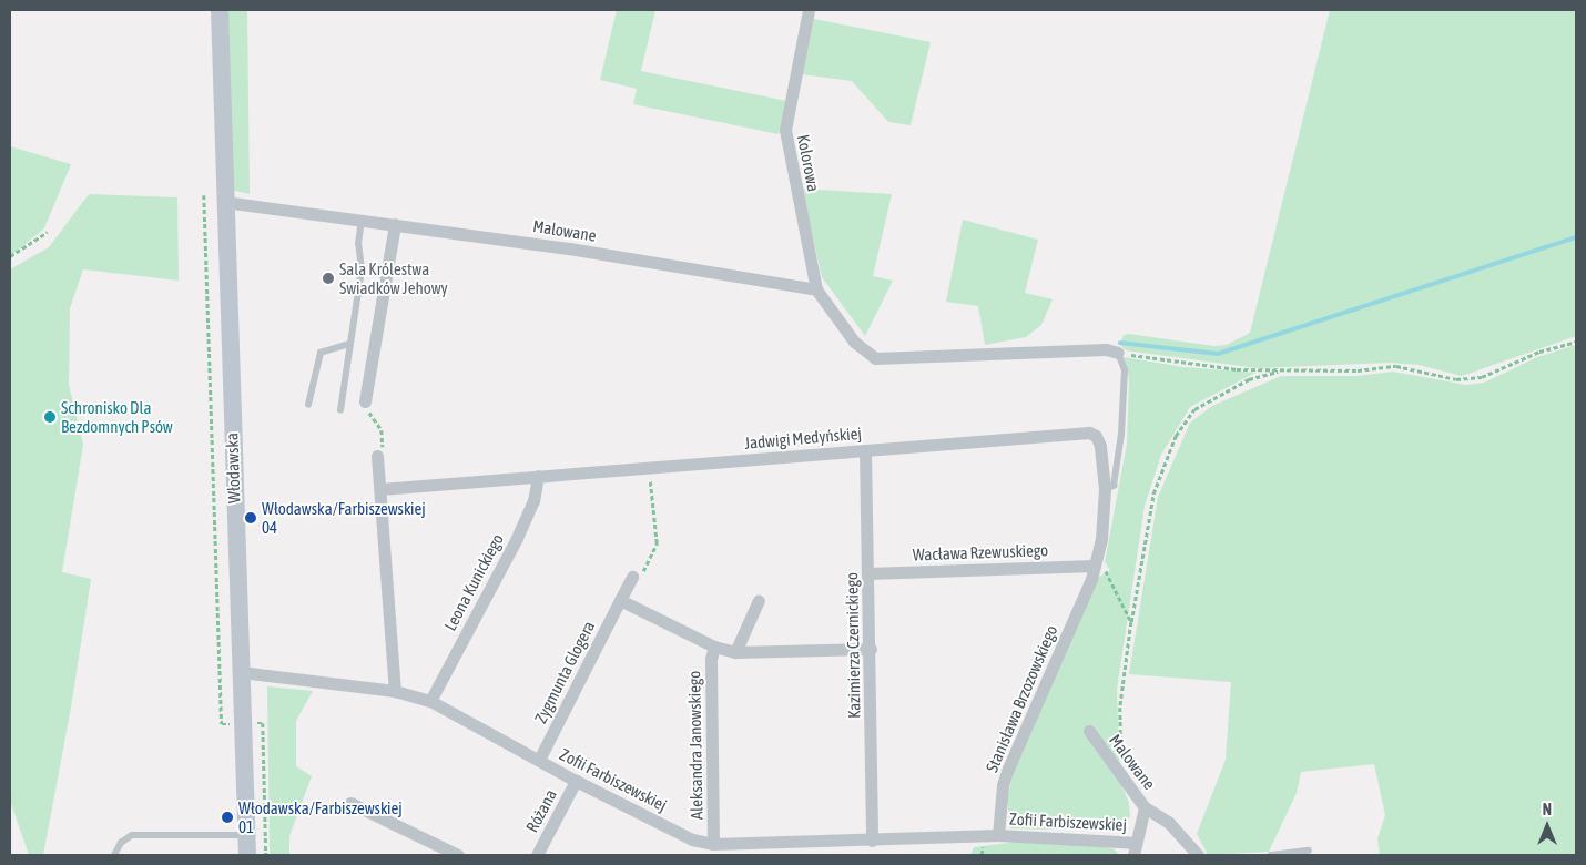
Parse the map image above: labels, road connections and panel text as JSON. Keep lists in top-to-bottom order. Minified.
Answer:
{"streets":{"main road":["Włodawska"],"street":["Kolorowa","Malowane","Jadwigi Medyńskiej","Wacława Rzewuskiego","Leona Kunickiego","Kazimierza Czernickiego","Zygmunta Glogera","Stanisława Brzozowskiego","Aleksandra Janowskiego","Zofii Farbiszewskiej","Różana"]},"crossings":[["Kolorowa","Malowane"],["Malowane","Włodawska"],["Jadwigi Medyńskiej","Wacława Rzewuskiego"],["Jadwigi Medyńskiej","Leona Kunickiego"],["Jadwigi Medyńskiej","Kazimierza Czernickiego"],["Jadwigi Medyńskiej","Stanisława Brzozowskiego"],["Włodawska","Zofii Farbiszewskiej"],["Wacława Rzewuskiego","Kazimierza Czernickiego"],["Wacława Rzewuskiego","Stanisława Brzozowskiego"],["Leona Kunickiego","Zofii Farbiszewskiej"],["Kazimierza Czernickiego","Zofii Farbiszewskiej"],["Zygmunta Glogera","Zofii Farbiszewskiej"],["Stanisława Brzozowskiego","Zofii Farbiszewskiej"],["Aleksandra Janowskiego","Zofii Farbiszewskiej"],["Zofii Farbiszewskiej","Różana"]],"places":["Sala Królestwa Swiadków Jehowy","Schronisko Dla Bezdomnych Psów","Włodawska/Farbiszewskiej 04","Włodawska/Farbiszewskiej 01"],"north":"top"}
